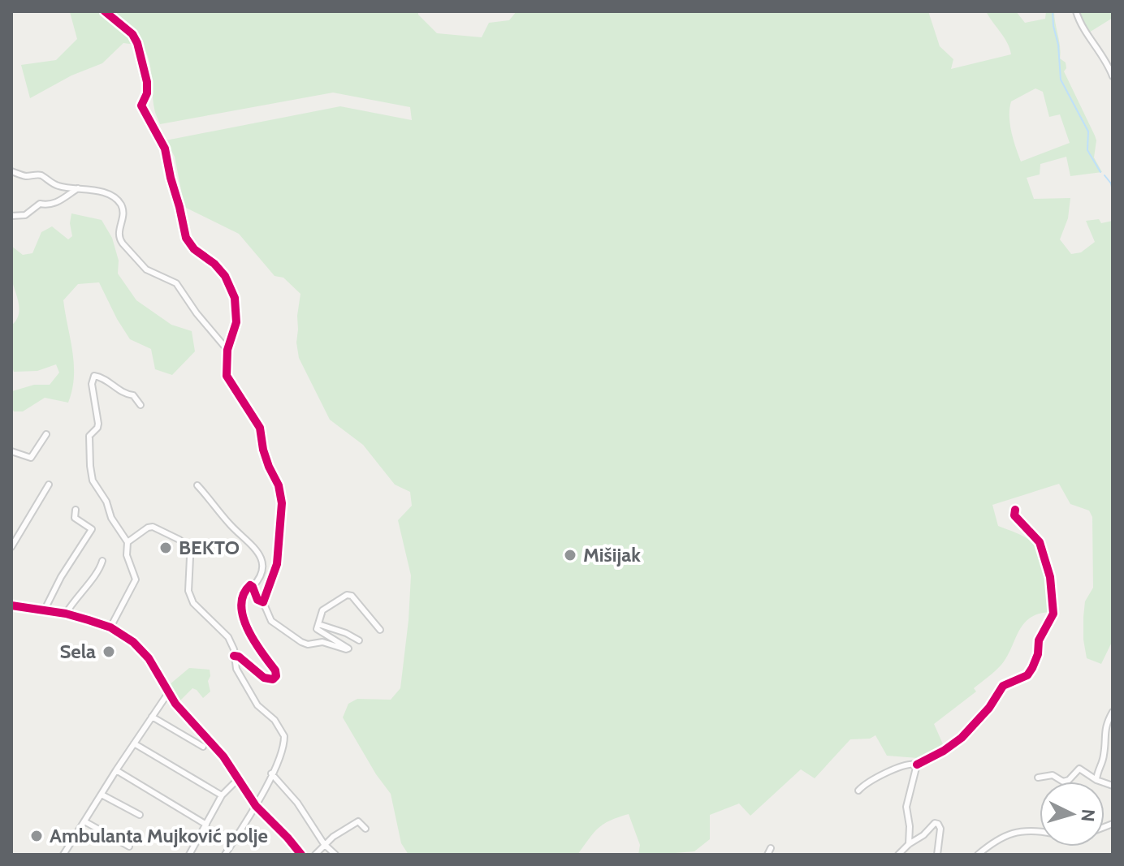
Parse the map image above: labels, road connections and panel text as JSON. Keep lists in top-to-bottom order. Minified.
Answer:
{"places":["BEKTO","Mišijak","Sela","Ambulanta Mujković polje"],"north":"right"}
